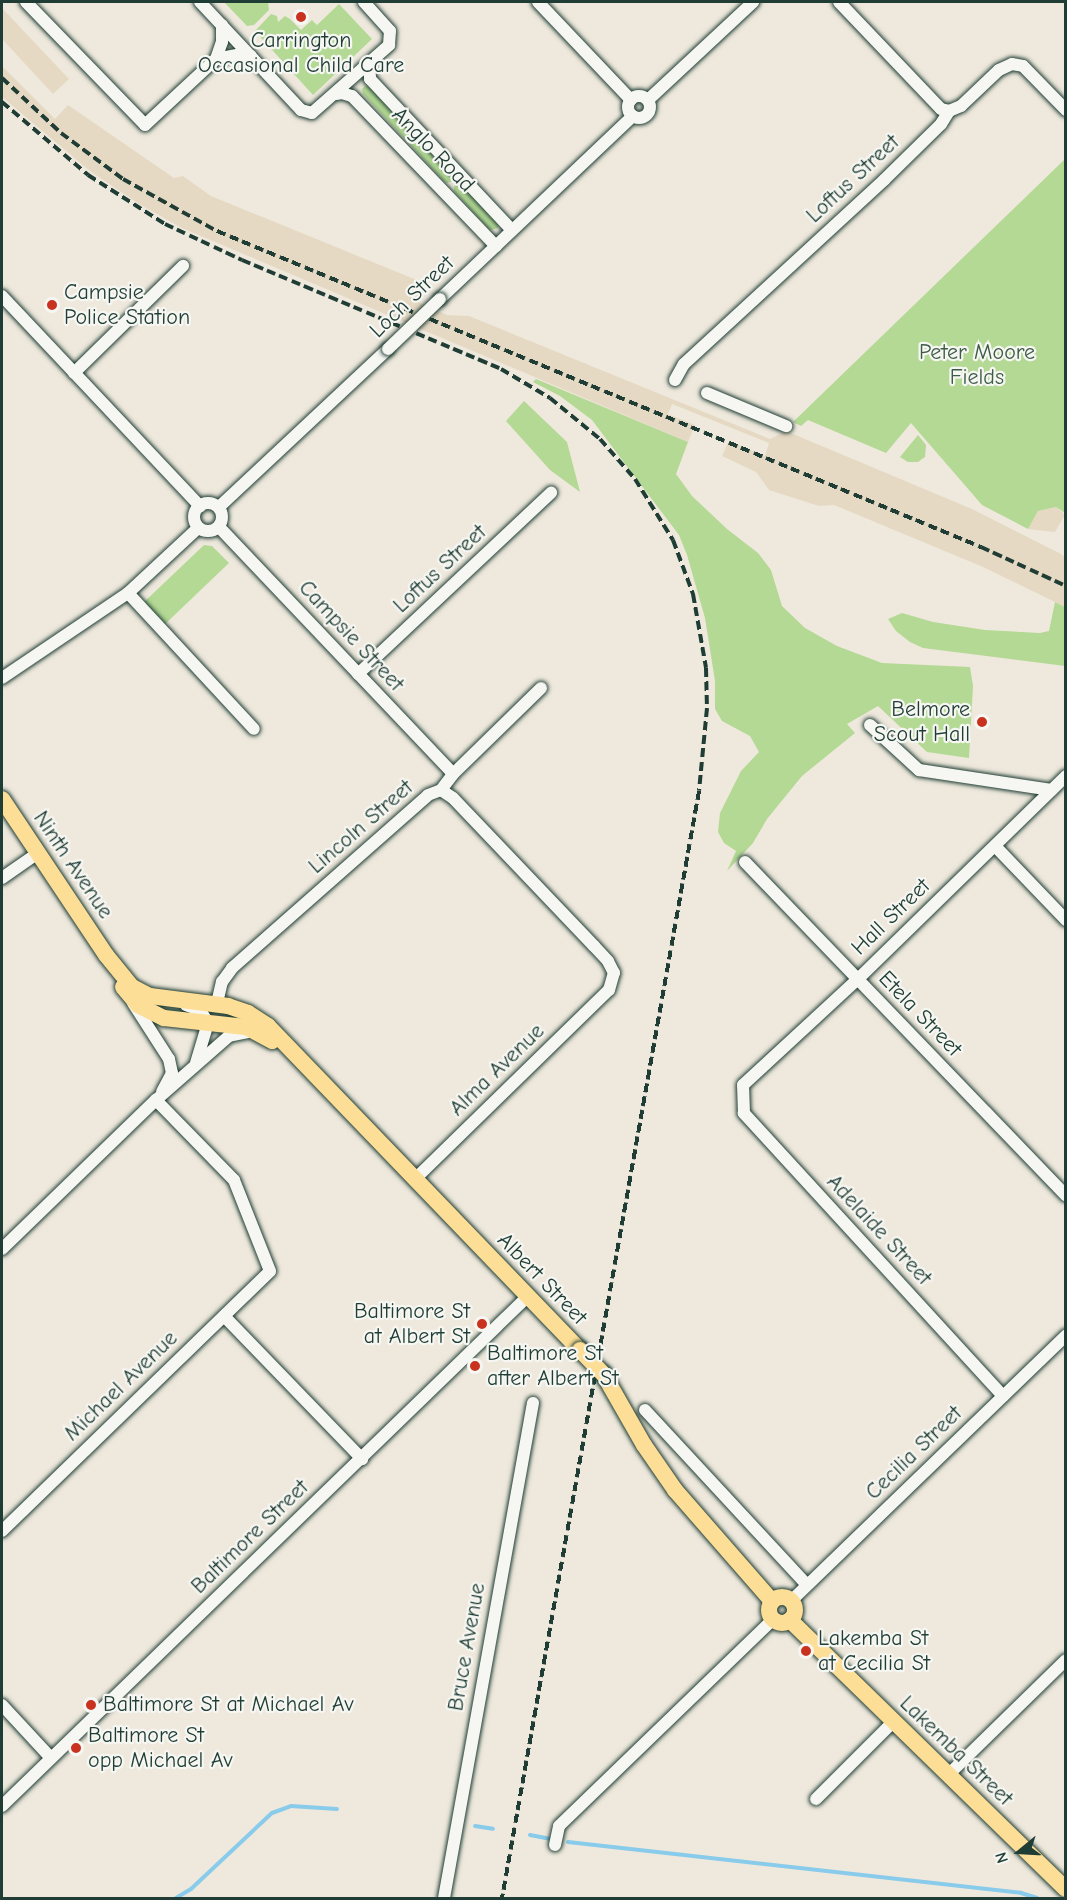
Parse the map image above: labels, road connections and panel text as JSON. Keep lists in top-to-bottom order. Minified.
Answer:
{"streets":{"main road":["Ninth Avenue","Albert Street","Lakemba Street"],"street":["Anglo Road","Loftus Street","Loch Street","Campsie Street","Lincoln Street","Hall Street","Etela Street","Alma Avenue","Adelaide Street","Michael Avenue","Cecilia Street","Baltimore Street","Bruce Avenue"]},"crossings":[["Anglo Road","Loch Street"],["Loftus Street","Campsie Street"],["Loch Street","Campsie Street"],["Campsie Street","Lincoln Street"],["Lincoln Street","Alma Avenue"],["Lincoln Street","Albert Street"],["Ninth Avenue","Albert Street"],["Hall Street","Etela Street"],["Hall Street","Adelaide Street"],["Alma Avenue","Albert Street"],["Adelaide Street","Cecilia Street"],["Albert Street","Cecilia Street"],["Albert Street","Baltimore Street"],["Albert Street","Lakemba Street"],["Cecilia Street","Lakemba Street"]],"parks":["Peter Moore Fields"],"places":["Carrington Occasional Child Care","Campsie Police Station","Belmore Scout Hall","Baltimore St at Albert St","Baltimore St after Albert St","Lakemba St at Cecilia St","Baltimore St at Michael Av","Baltimore St opp Michael Av"],"north":"left"}
